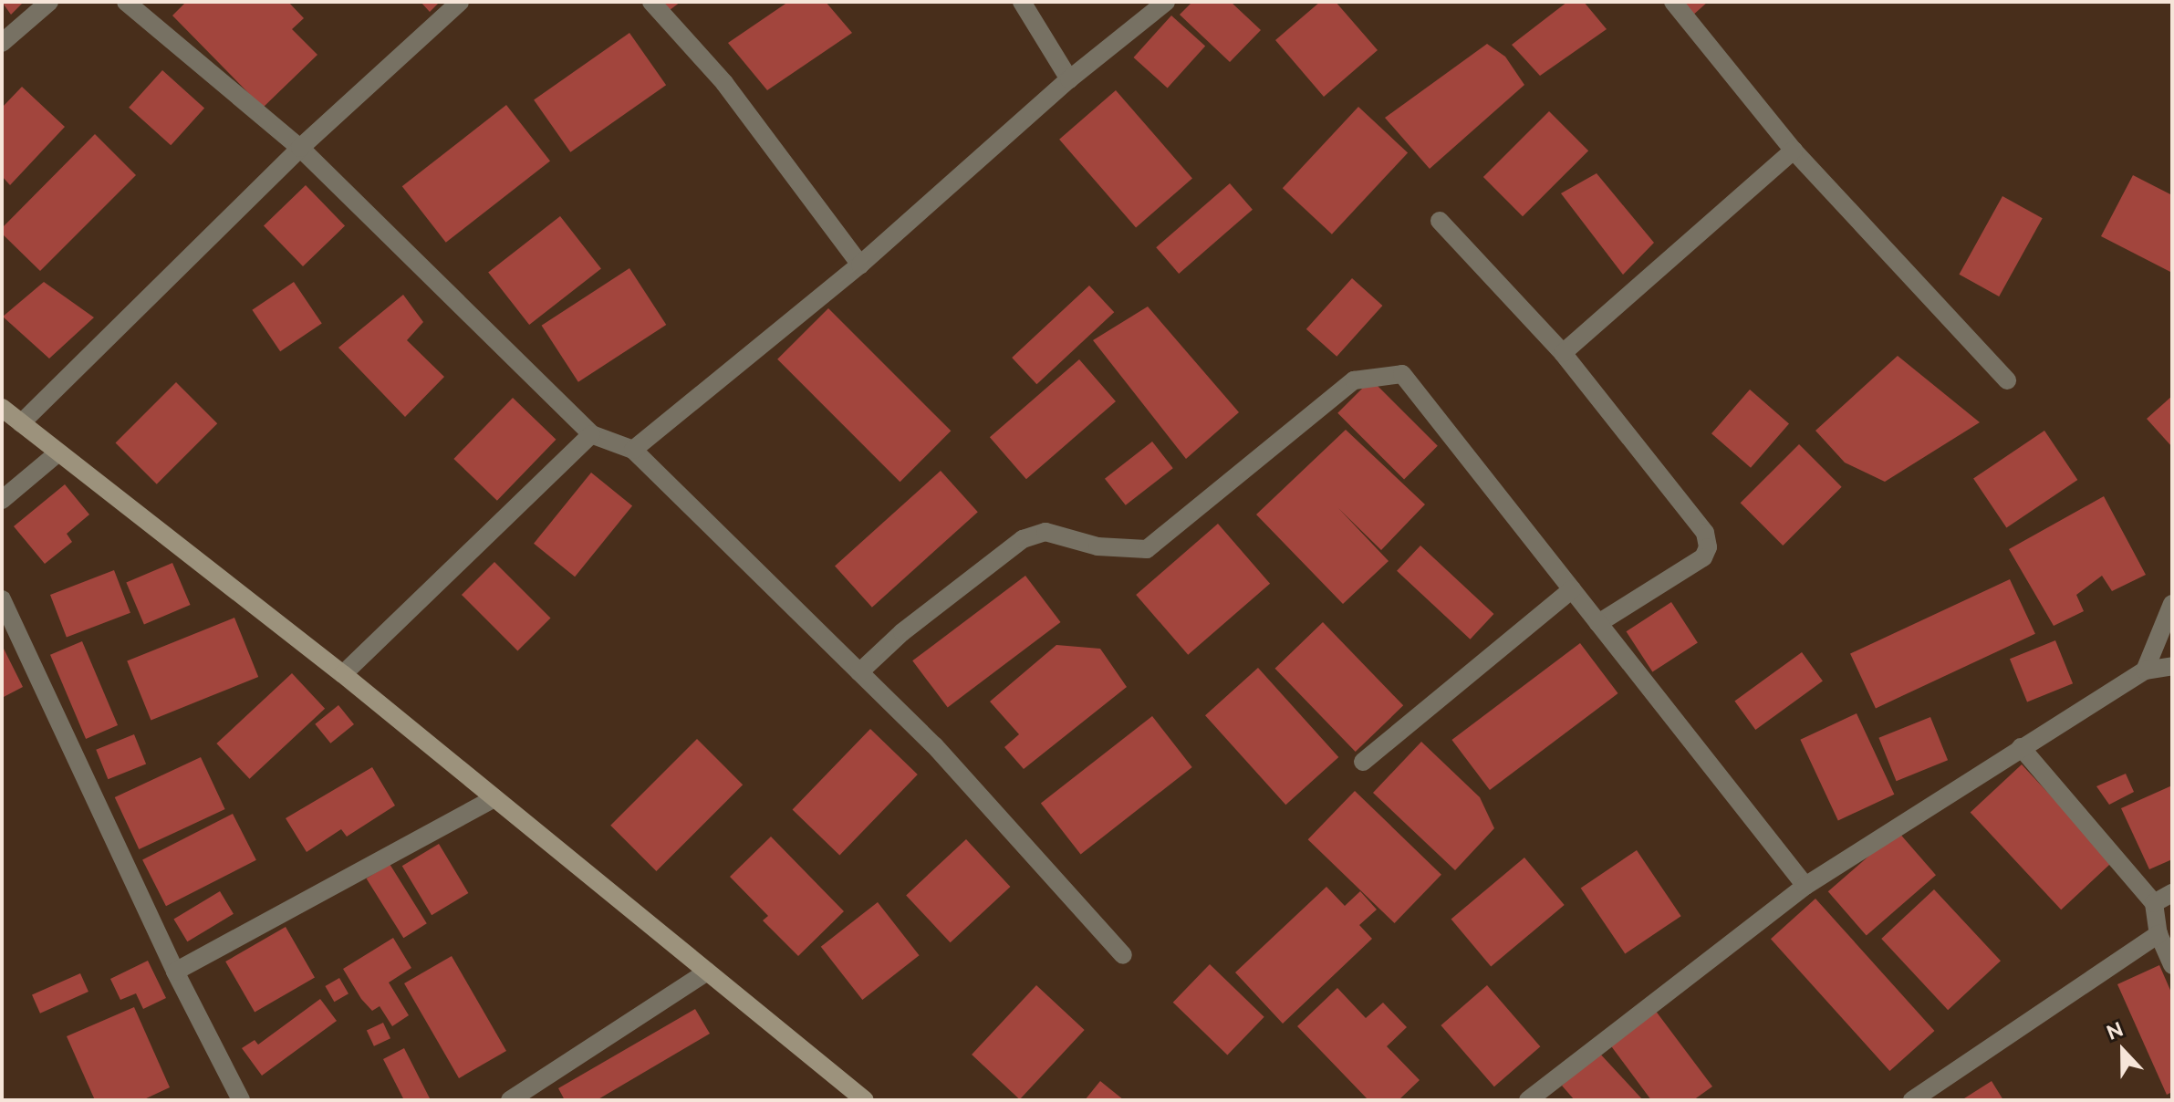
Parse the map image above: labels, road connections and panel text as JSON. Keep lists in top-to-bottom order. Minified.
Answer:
{"north":"top"}
